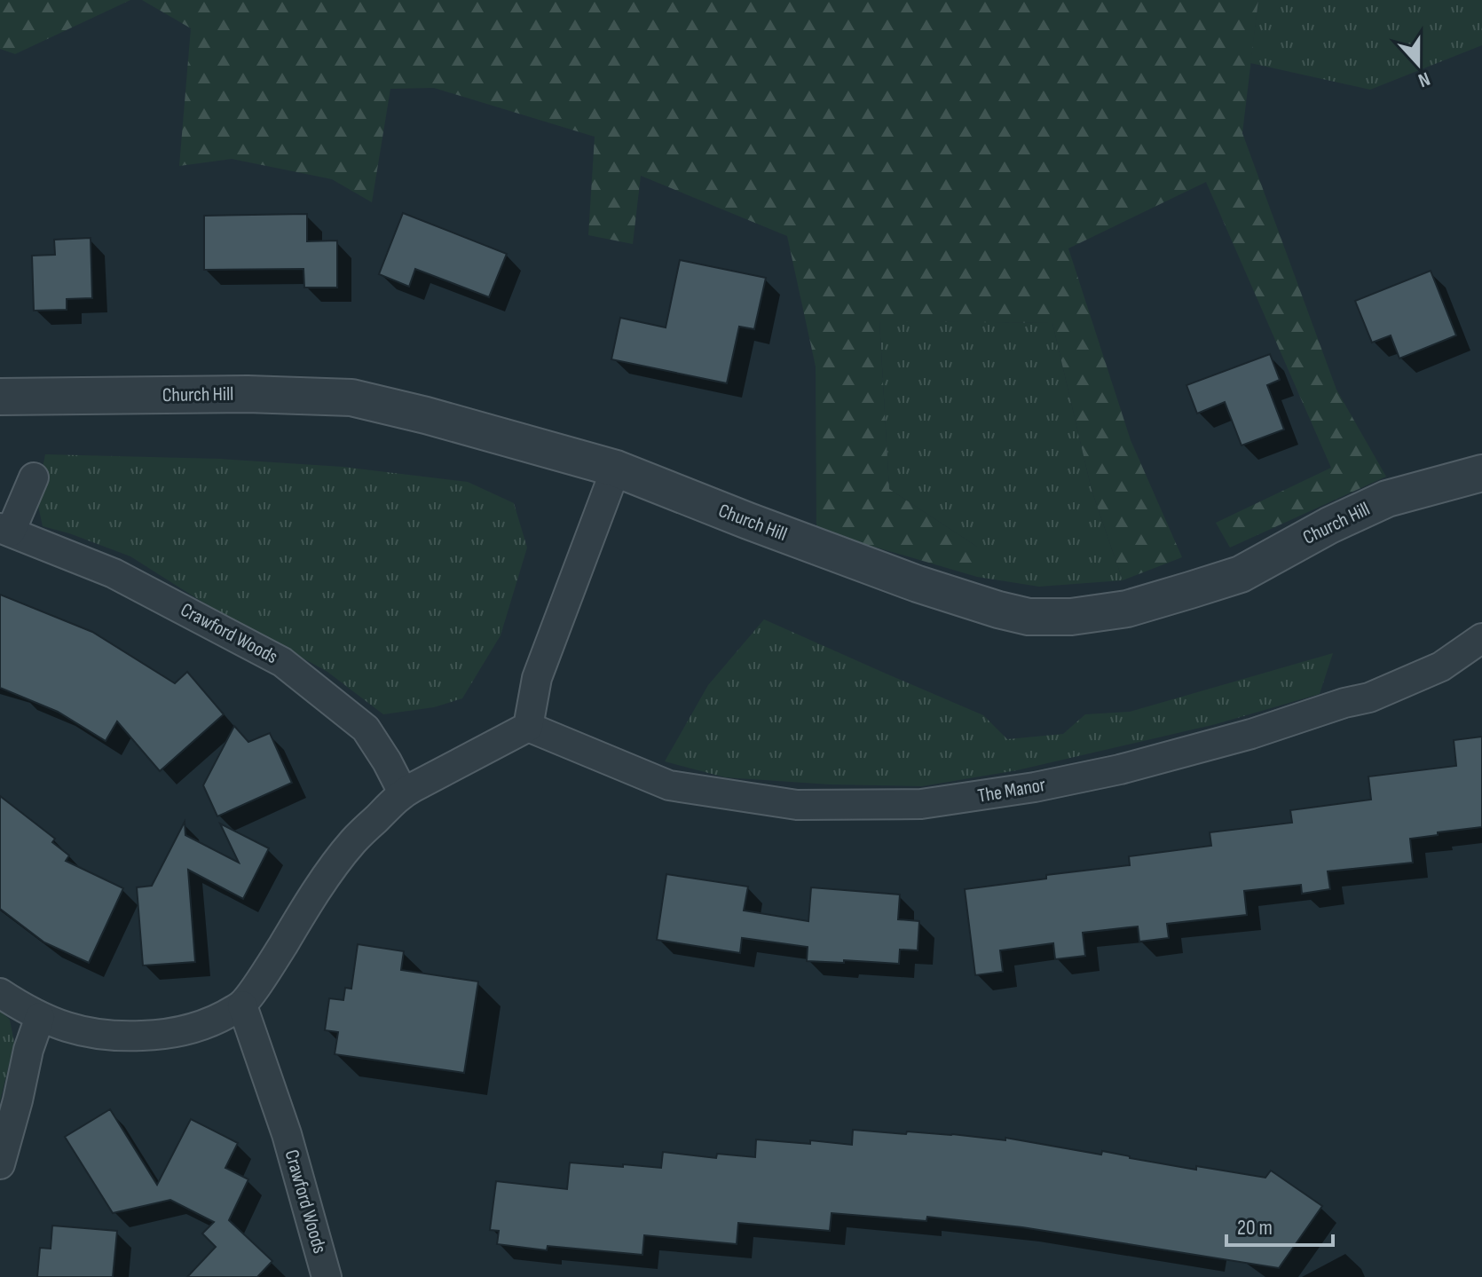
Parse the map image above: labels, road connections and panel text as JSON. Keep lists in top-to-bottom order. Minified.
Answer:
{"streets":{"street":["Church Hill","Crawford Woods","The Manor"]},"scale_bar":"20 m","north":"bottom"}
